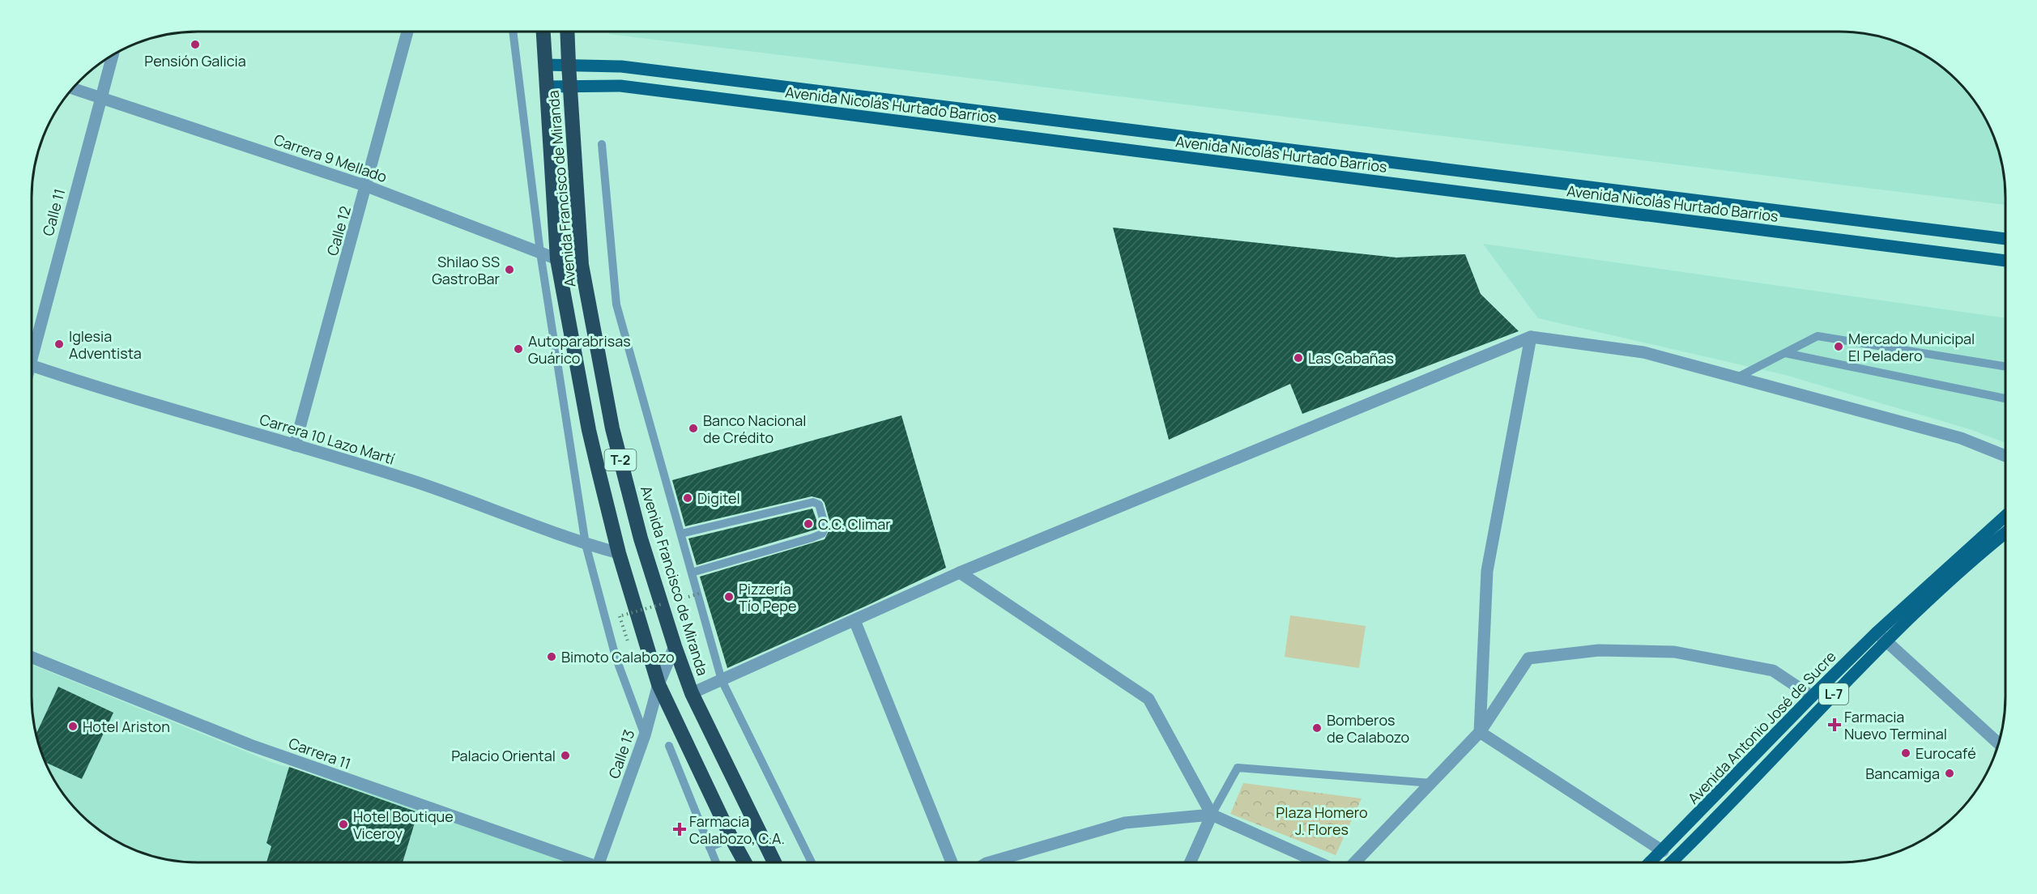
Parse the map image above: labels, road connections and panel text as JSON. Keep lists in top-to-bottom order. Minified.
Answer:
{"streets":{"highway":["Avenida Francisco de Miranda","T-2"],"main road":["Avenida Nicolás Hurtado Barrios","L-7","Avenida Antonio José de Sucre"],"street":["Carrera 9 Mellado","Calle 11","Calle 12","Carrera 10 Lazo Martí","Carrera 11","Calle 13"]},"crossings":[["Avenida Nicolás Hurtado Barrios","Avenida Francisco de Miranda"],["Carrera 9 Mellado","Avenida Francisco de Miranda"],["Carrera 9 Mellado","Calle 11"],["Carrera 9 Mellado","Calle 12"],["Avenida Francisco de Miranda","Carrera 10 Lazo Martí"],["Avenida Francisco de Miranda","Calle 13"],["Calle 12","Carrera 10 Lazo Martí"]],"parks":["Plaza Homero J. Flores"],"places":{"other":["Pensión Galicia","Shilao SS GastroBar","Iglesia Adventista","Mercado Municipal El Peladero","Autoparabrisas Guárico","Las Cabañas","Banco Nacional de Crédito","Digitel","C.C. Climar","Pizzería Tío Pepe","Bimoto Calabozo","Hotel Ariston","Bomberos de Calabozo","Eurocafé","Palacio Oriental","Bancamiga","Hotel Boutique Viceroy"],"health":["Farmacia Nuevo Terminal","Farmacia Calabozo, C.A."]}}
